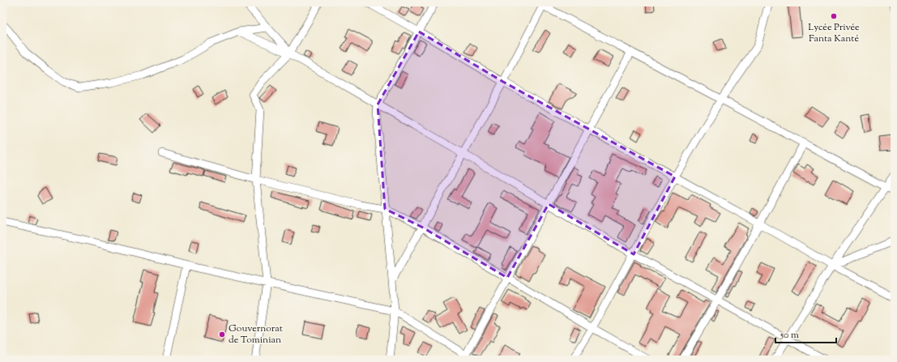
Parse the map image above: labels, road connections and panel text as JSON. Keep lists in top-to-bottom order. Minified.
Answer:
{"places":["Lycée Privée Fanta Kanté","Gouvernorat de Tominian"],"scale_bar":"50 m"}
